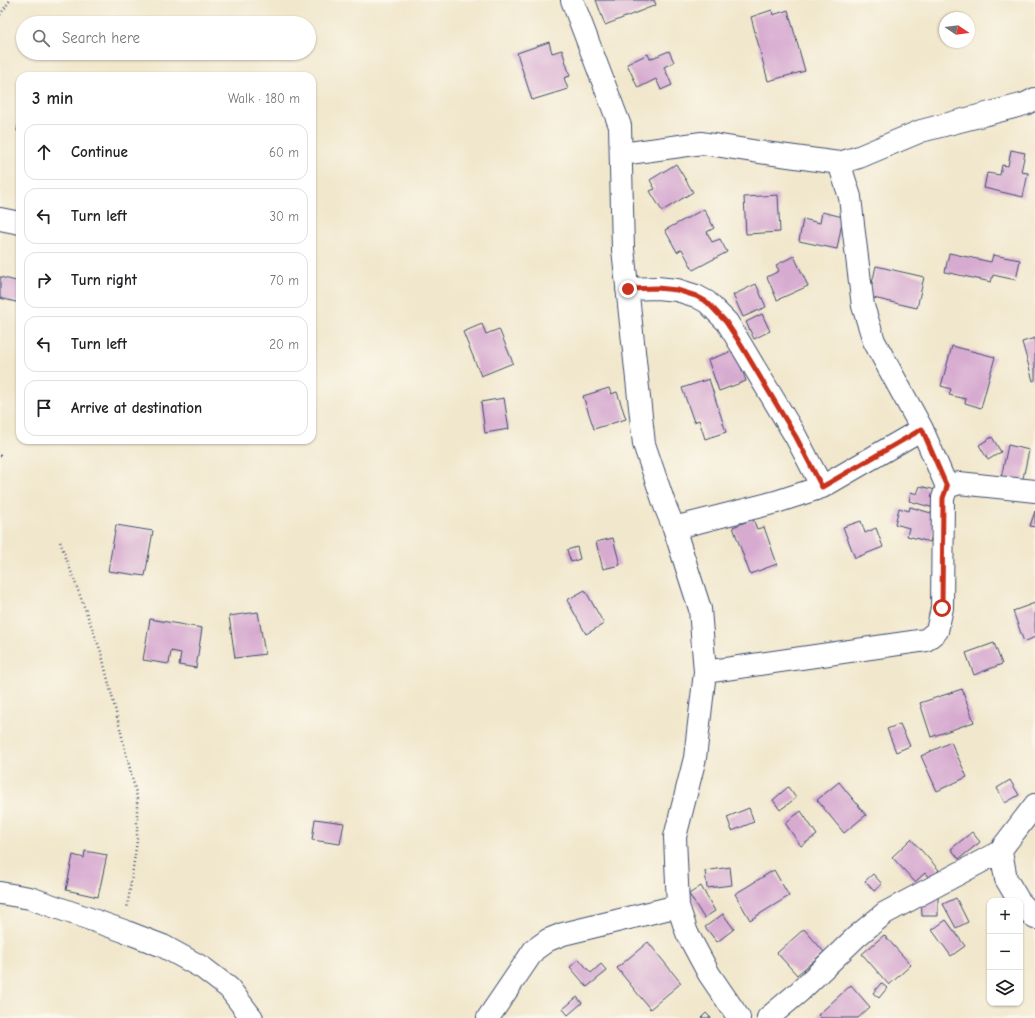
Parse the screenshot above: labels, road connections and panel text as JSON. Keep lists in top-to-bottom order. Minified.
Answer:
{"north":"right","page":{"search":"Search here","heading":["3 min","Walk · 180 m"],"list":[["Continue","60 m"],["Turn left","30 m"],["Turn right","70 m"],["Turn left","20 m"],"Arrive at destination"],"map_buttons":["+","−"]}}
